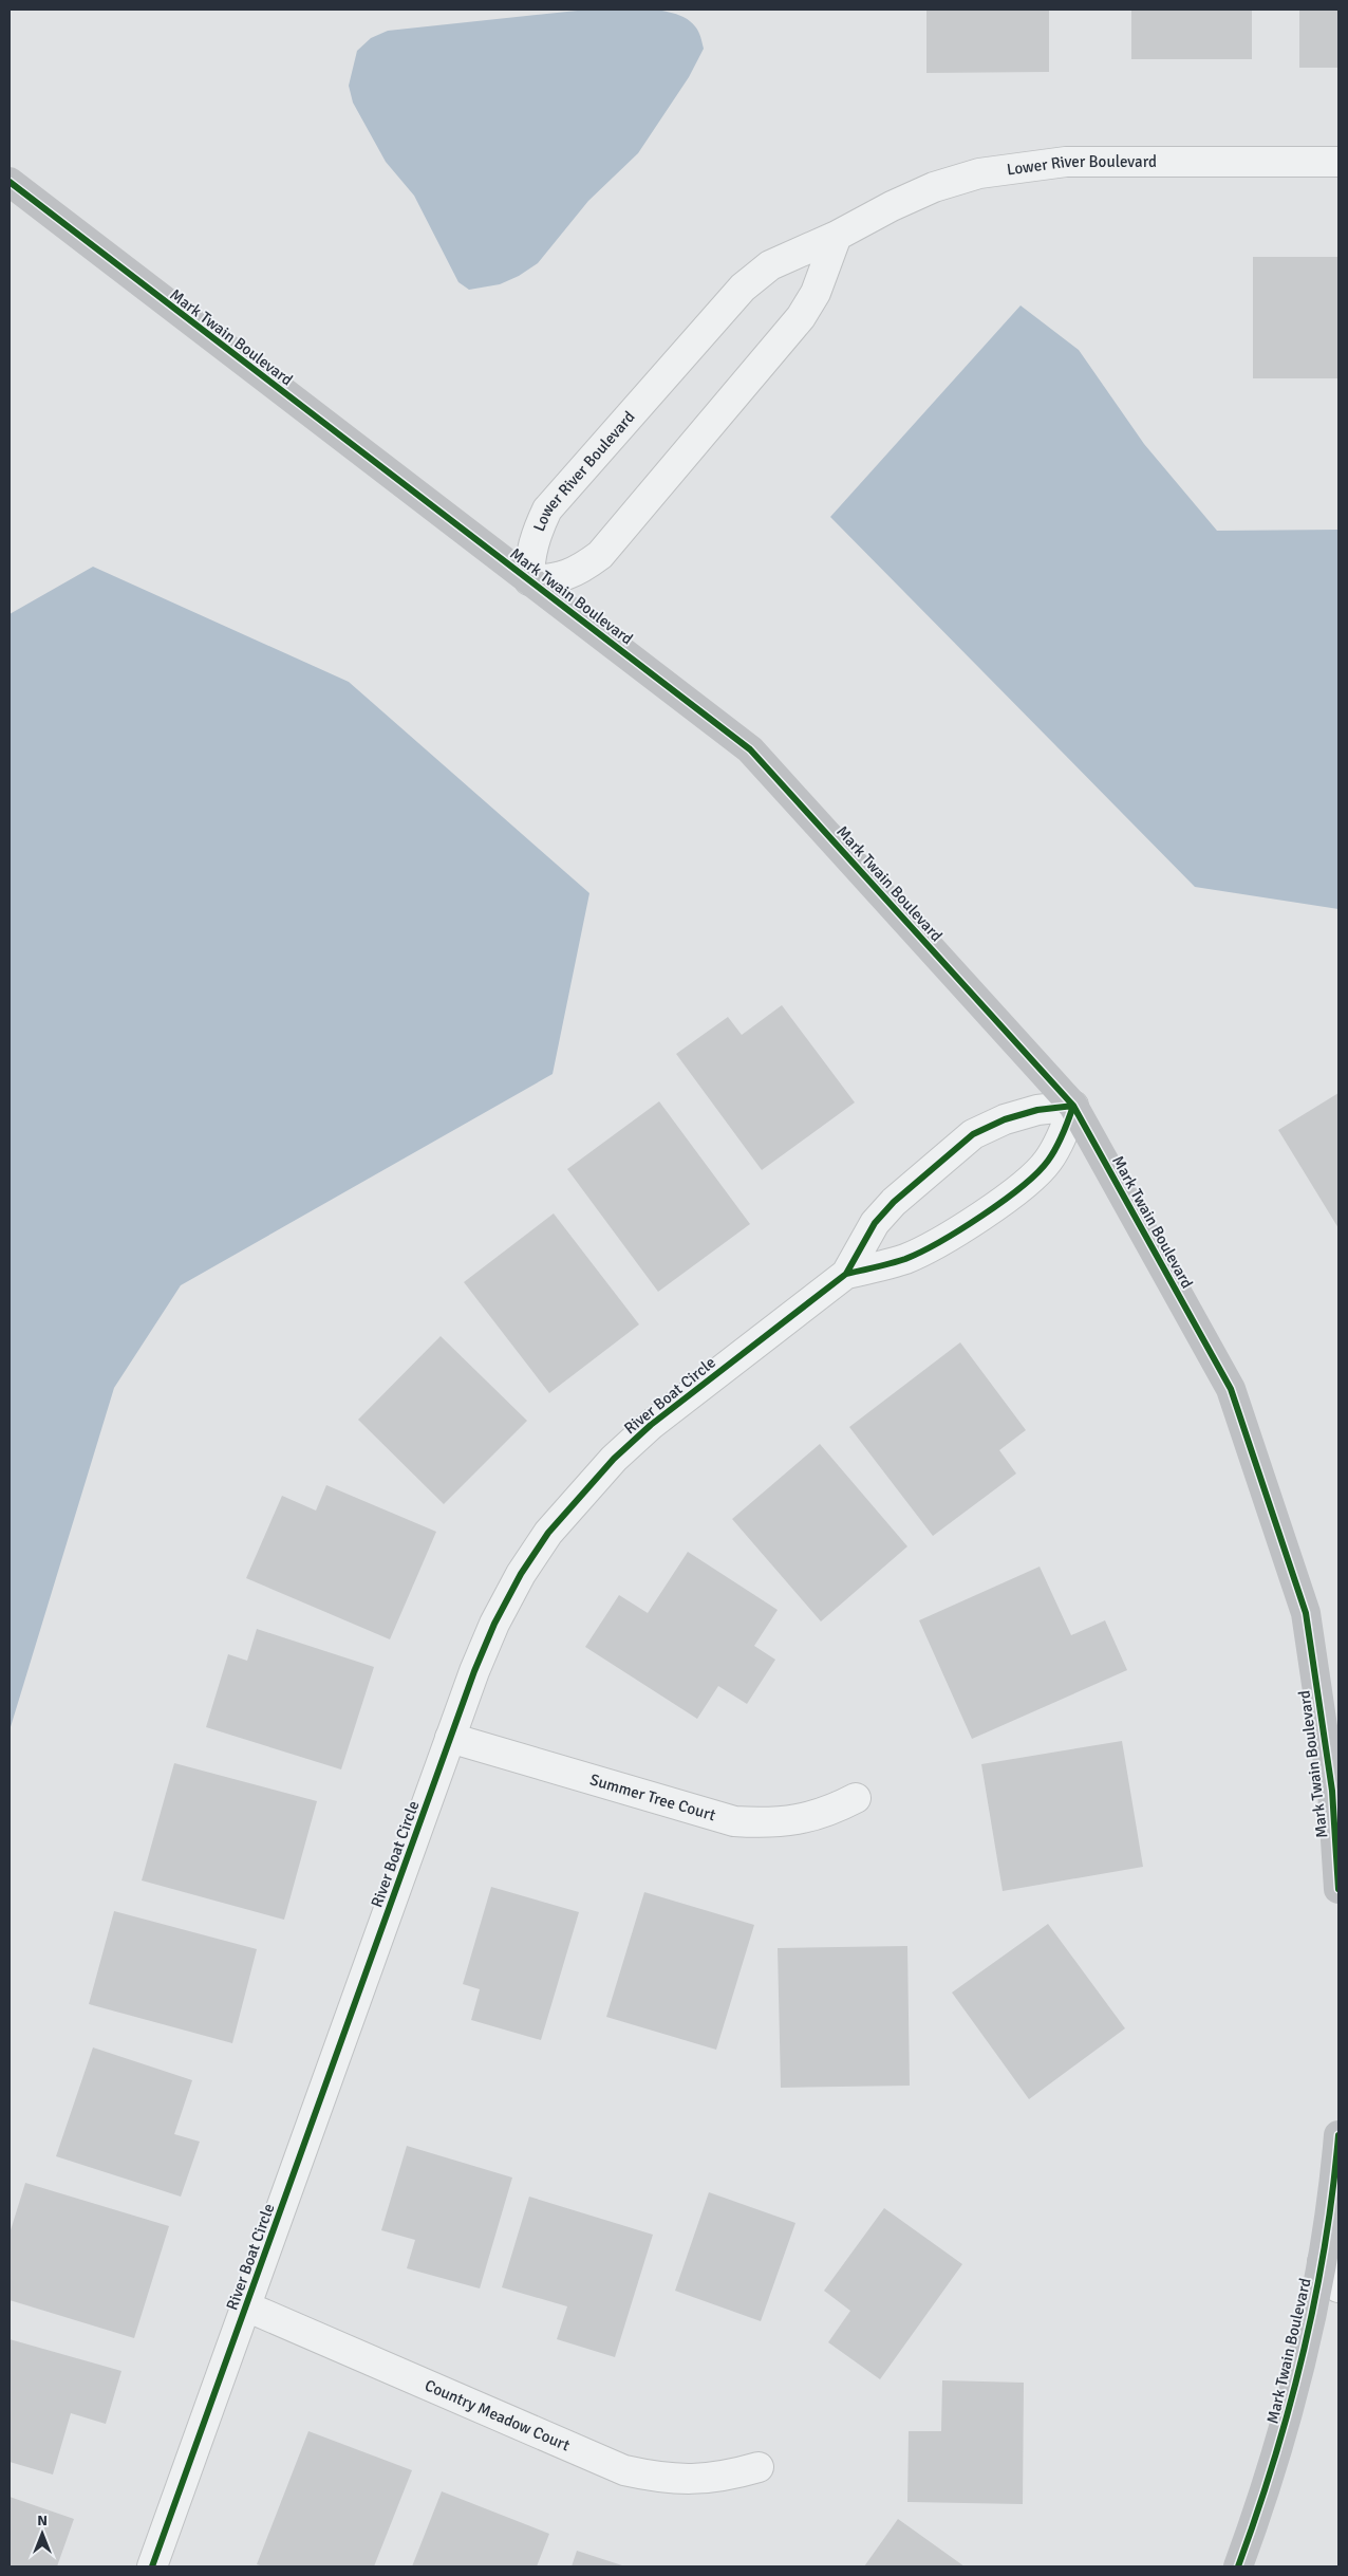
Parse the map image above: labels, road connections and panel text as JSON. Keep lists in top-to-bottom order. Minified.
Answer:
{"streets":{"street":["Lower River Boulevard","Mark Twain Boulevard","River Boat Circle","Summer Tree Court","Country Meadow Court"]},"crossings":[["Lower River Boulevard","Mark Twain Boulevard"],["Mark Twain Boulevard","River Boat Circle"],["River Boat Circle","Summer Tree Court"],["River Boat Circle","Country Meadow Court"]],"north":"top"}
